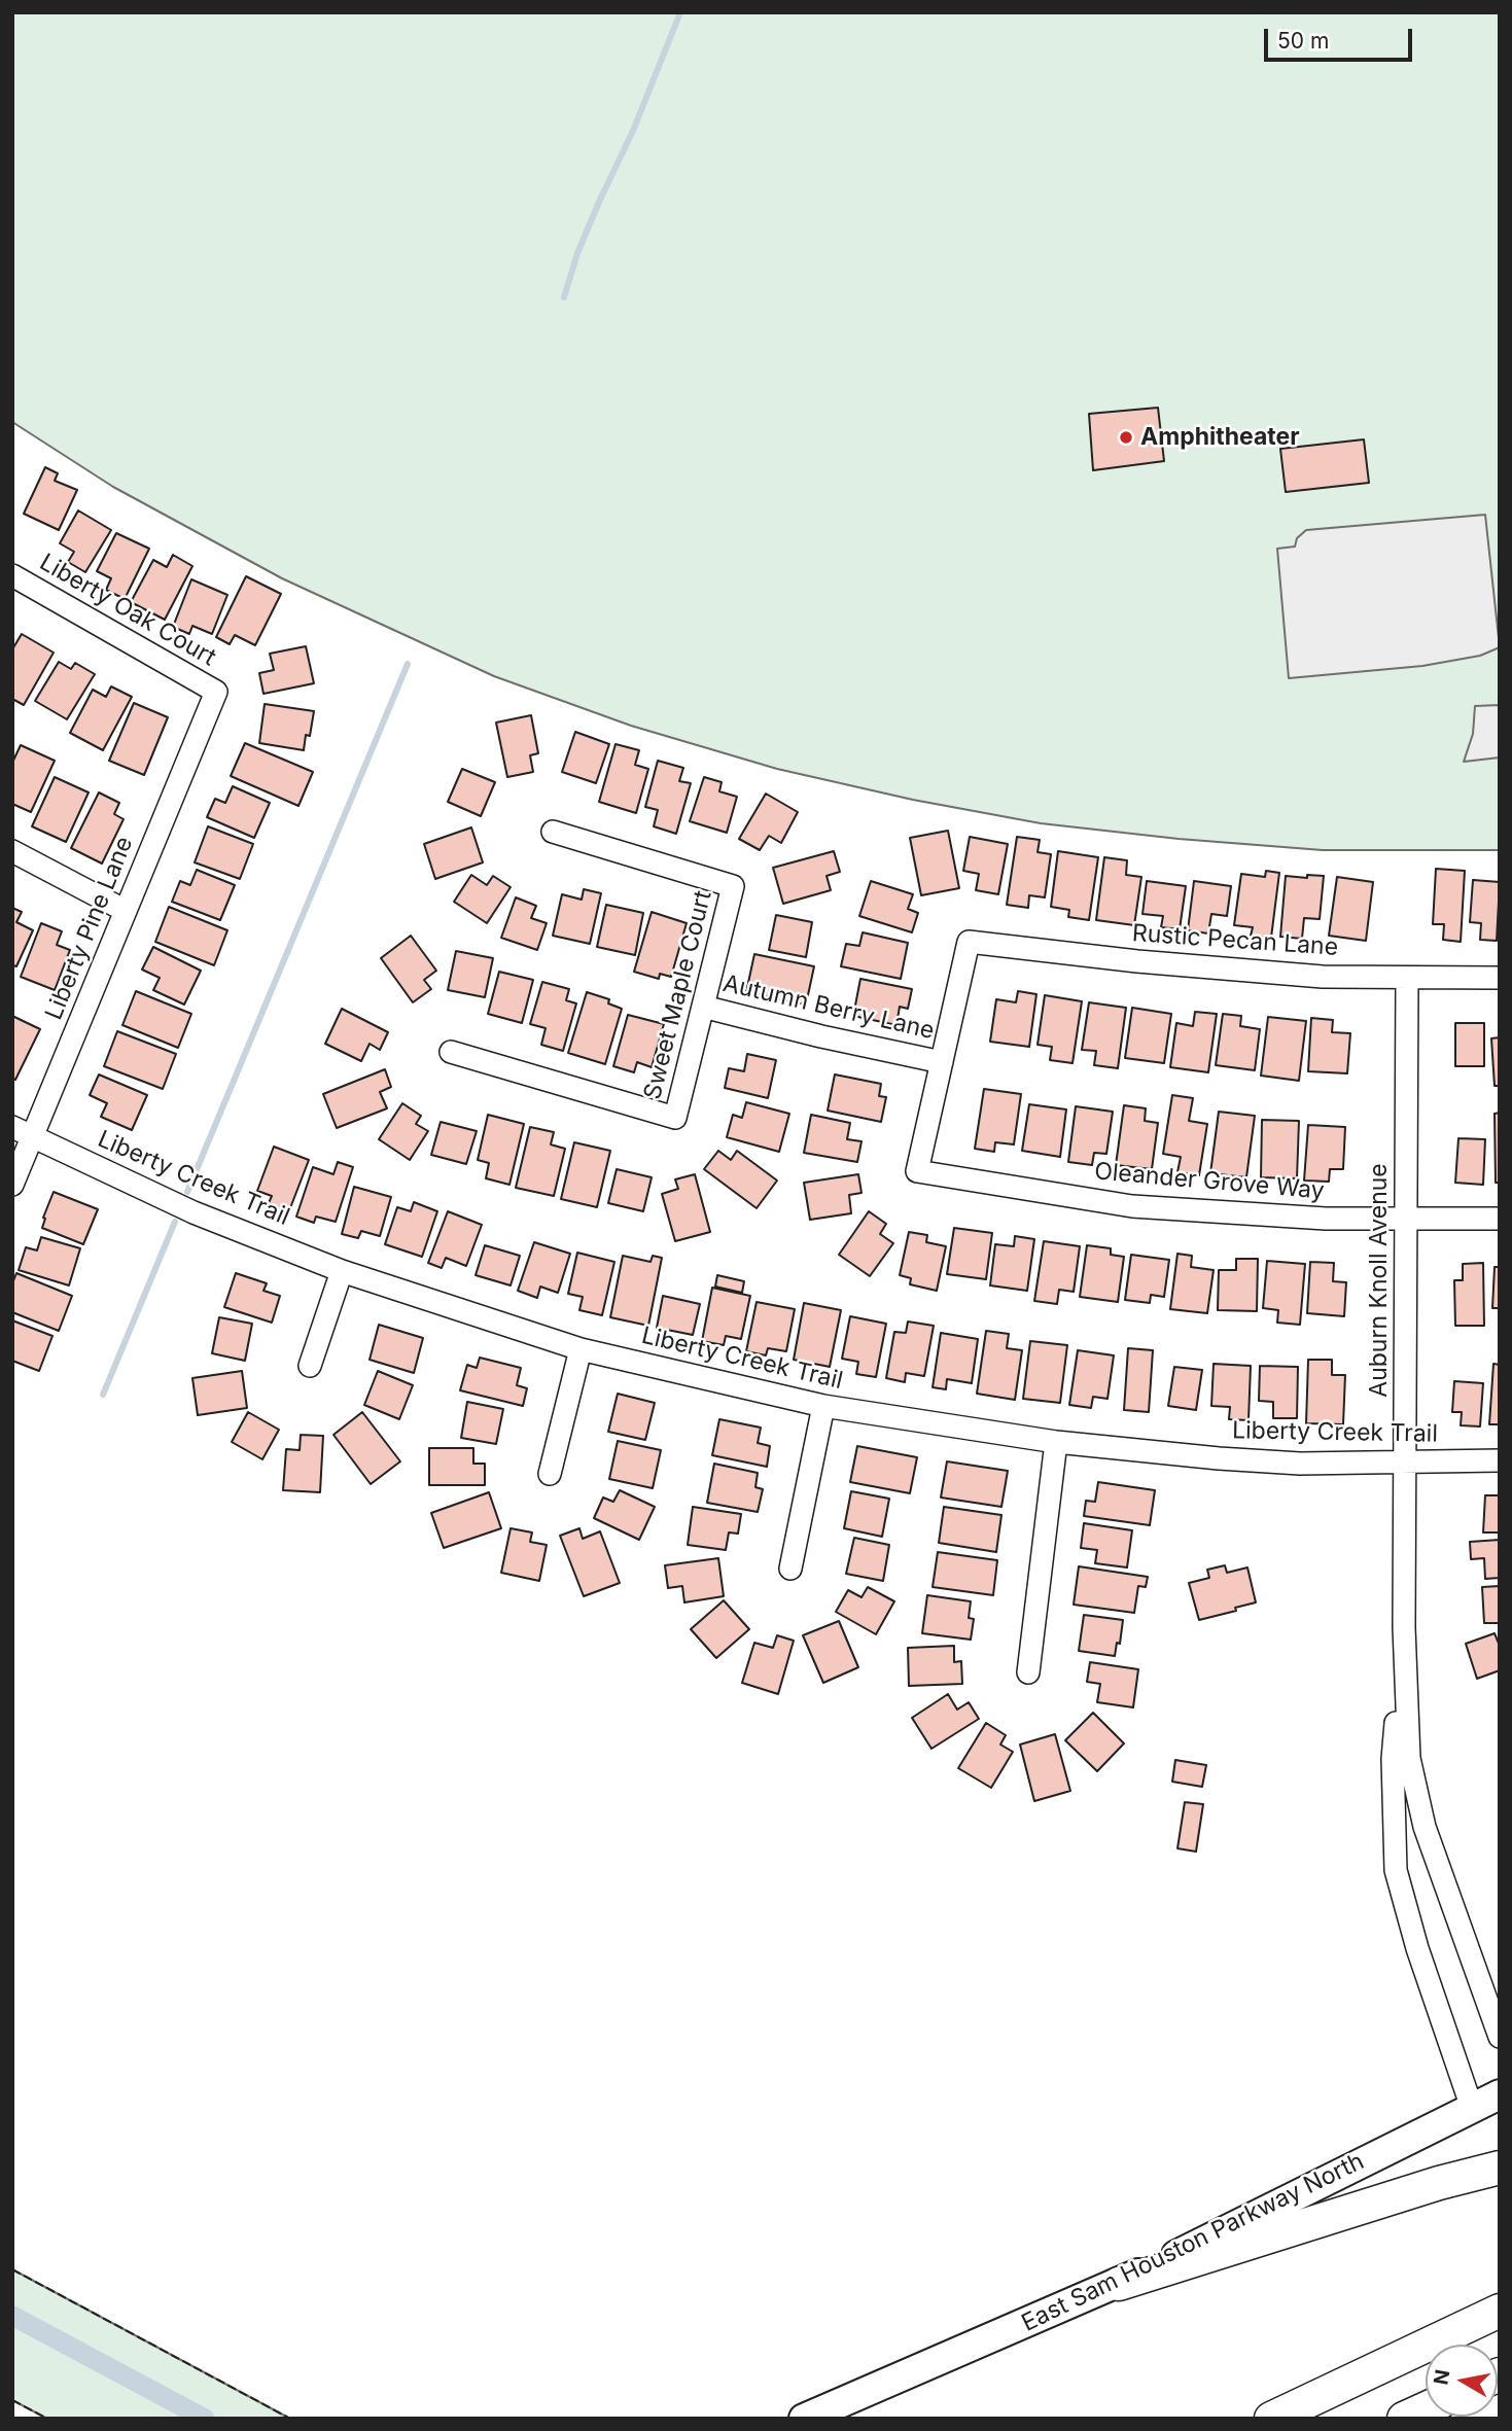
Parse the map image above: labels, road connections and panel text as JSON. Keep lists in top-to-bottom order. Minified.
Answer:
{"streets":{"main road":["East Sam Houston Parkway North"],"street":["Liberty Oak Court","Liberty Pine Lane","Rustic Pecan Lane","Sweet Maple Court","Autumn Berry Lane","Liberty Creek Trail","Oleander Grove Way","Auburn Knoll Avenue"]},"crossings":[["Liberty Oak Court","Liberty Pine Lane"],["Liberty Pine Lane","Liberty Creek Trail"],["Rustic Pecan Lane","Autumn Berry Lane"],["Rustic Pecan Lane","Oleander Grove Way"],["Rustic Pecan Lane","Auburn Knoll Avenue"],["Sweet Maple Court","Autumn Berry Lane"],["Autumn Berry Lane","Oleander Grove Way"],["Liberty Creek Trail","Auburn Knoll Avenue"],["Oleander Grove Way","Auburn Knoll Avenue"],["Auburn Knoll Avenue","East Sam Houston Parkway North"]],"places":["Amphitheater"],"scale_bar":"50 m","north":"left"}
